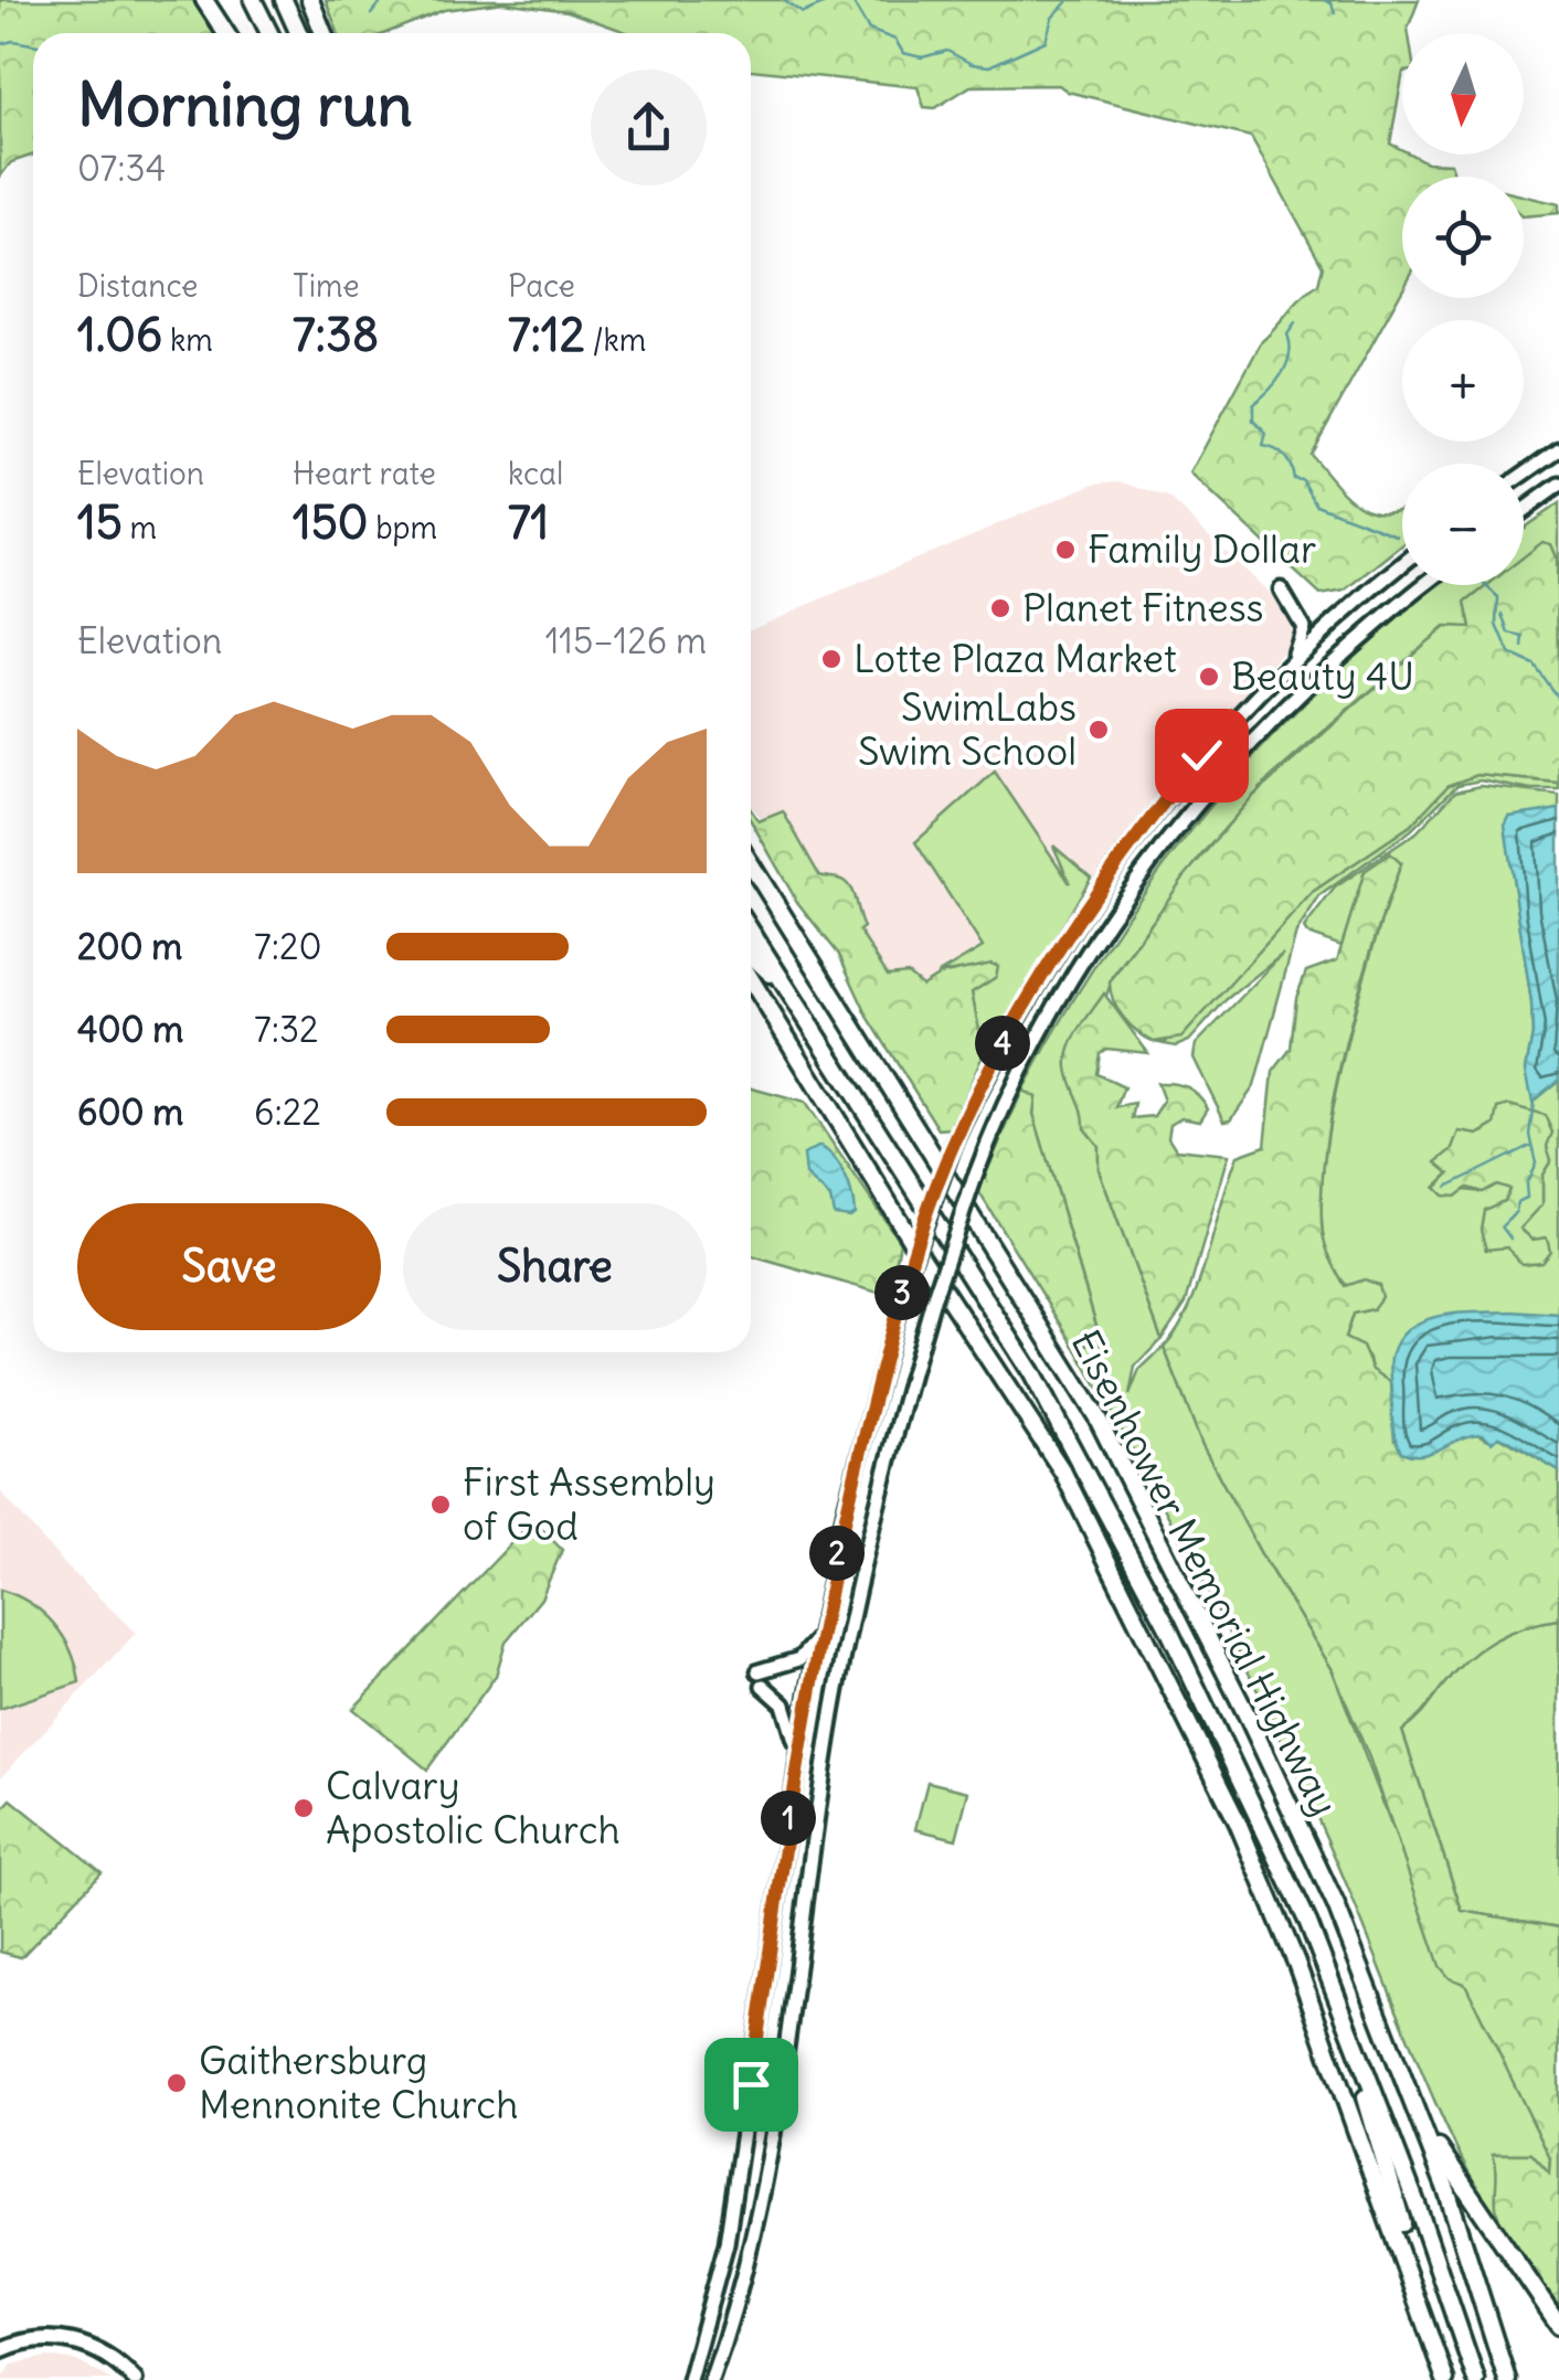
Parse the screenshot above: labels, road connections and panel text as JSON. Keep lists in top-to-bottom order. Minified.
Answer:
{"streets":{"highway":["Eisenhower Memorial Highway"]},"places":["Family Dollar","Planet Fitness","Lotte Plaza Market","Beauty 4U","SwimLabs Swim School","First Assembly of God","Calvary Apostolic Church","Gaithersburg Mennonite Church"],"north":"bottom","page":{"map_buttons":["+","−"],"heading":["Morning run","07:34"],"stats":[["Distance","1.06 km"],["Time","7:38"],["Pace","7:12 /km"],["Elevation","15 m"],["Heart rate","150 bpm"],["kcal","71"]],"chart":["Elevation","115–126 m"],"list":[{"name":"200 m","note":"7:20"},{"name":"400 m","note":"7:32"},{"name":"600 m","note":"6:22"}],"pins":["4","3","2","1"],"buttons":["Save","Share"]}}
